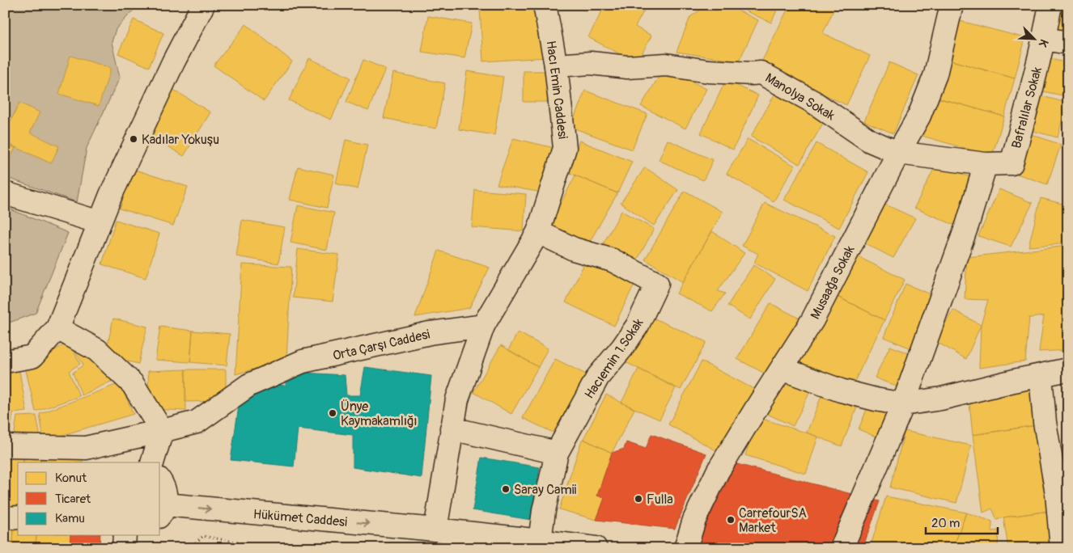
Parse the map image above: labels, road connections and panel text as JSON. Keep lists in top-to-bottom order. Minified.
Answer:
{"streets":{"street":["Hacı Emin Caddesi","Manolya Sokak","Bafralılar Sokak","Musaağa Sokak","Orta Çarşı Caddesi","Hacıemin 1.Sokak","Hükümet Caddesi"]},"crossings":[["Hacı Emin Caddesi","Manolya Sokak"],["Hacı Emin Caddesi","Orta Çarşı Caddesi"],["Hacı Emin Caddesi","Hacıemin 1.Sokak"],["Manolya Sokak","Bafralılar Sokak"],["Manolya Sokak","Musaağa Sokak"]],"one_way":["Hükümet Caddesi"],"places":["Kadılar Yokuşu","Ünye Kaymakamlığı","Saray Camii","Fulla","CarrefourSA Market"],"legend":["Konut","Ticaret","Kamu"],"scale_bar":"20 m","north":"bottom right"}
